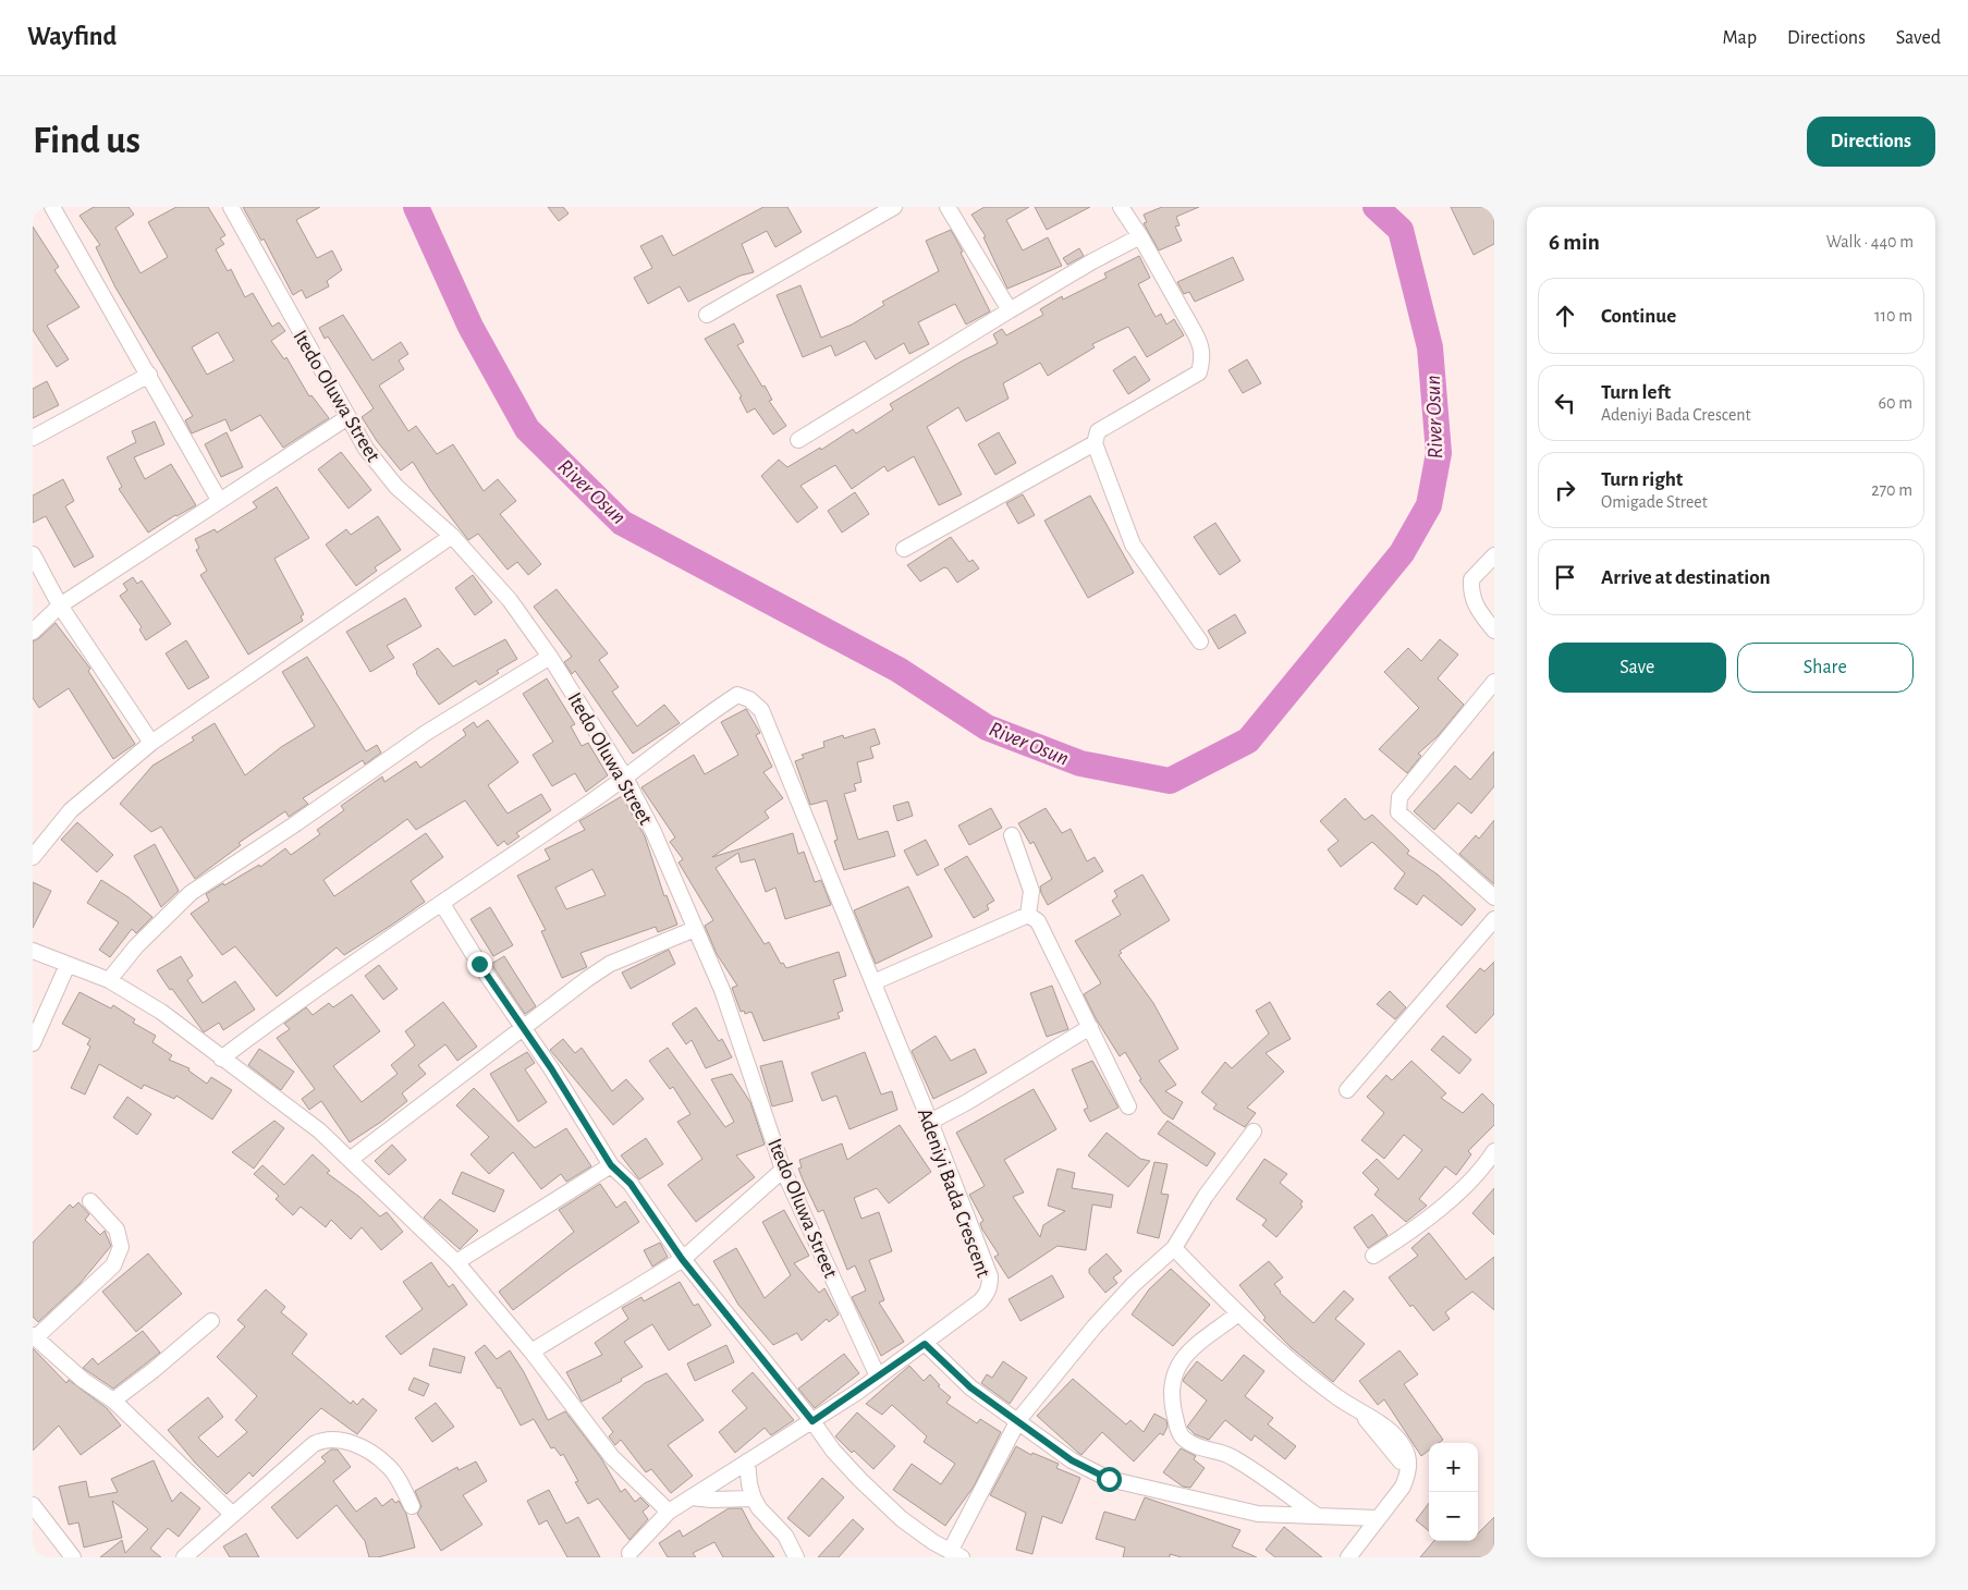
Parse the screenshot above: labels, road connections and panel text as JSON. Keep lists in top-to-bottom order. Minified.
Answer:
{"streets":{"street":["Itedo Oluwa Street","Adeniyi Bada Crescent"]},"crossings":[["Itedo Oluwa Street","Adeniyi Bada Crescent"]],"water":["River Osun"],"page":{"header":"Wayfind","nav":["Map","Directions","Saved"],"buttons":["Directions",["Save","Share"]],"title":"Find us","heading":["6 min","Walk · 440 m"],"list":[["Continue","110 m"],["Turn left","Adeniyi Bada Crescent","60 m"],["Turn right","Omigade Street","270 m"],"Arrive at destination"],"map_buttons":["+","−"]}}
